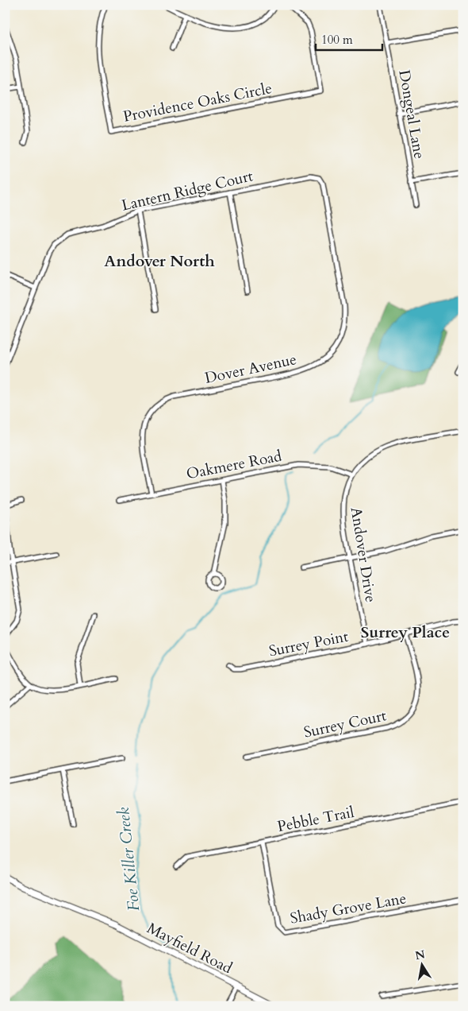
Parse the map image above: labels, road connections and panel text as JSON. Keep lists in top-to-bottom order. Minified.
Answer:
{"streets":{"street":["Providence Oaks Circle","Dongeal Lane","Lantern Ridge Court","Dover Avenue","Oakmere Road","Andover Drive","Surrey Point","Surrey Court","Pebble Trail","Shady Grove Lane","Mayfield Road"]},"crossings":[["Lantern Ridge Court","Dover Avenue"],["Dover Avenue","Oakmere Road"],["Oakmere Road","Andover Drive"],["Andover Drive","Surrey Point"],["Surrey Point","Surrey Court"],["Pebble Trail","Shady Grove Lane"]],"districts":["Andover North","Surrey Place"],"water":["Foe Killer Creek"],"scale_bar":"100 m","north":"top"}
